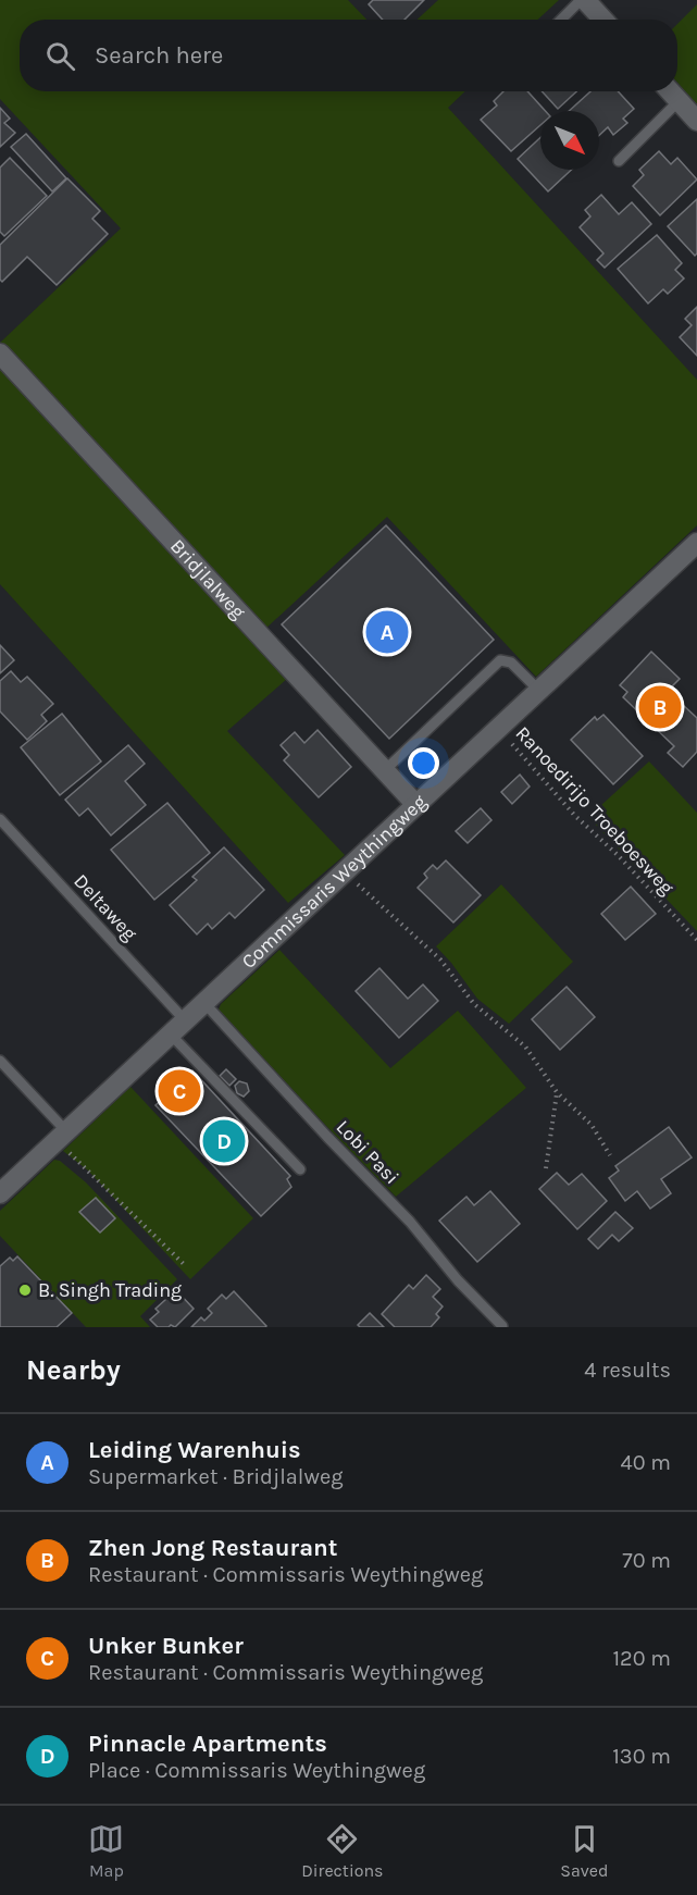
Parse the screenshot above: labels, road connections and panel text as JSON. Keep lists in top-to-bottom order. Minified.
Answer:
{"streets":{"main road":["Bridjlalweg","Commissaris Weythingweg"],"lane":["Deltaweg","Lobi Pasi"],"path":["Ranoedirijo Troeboesweg"]},"crossings":[["Bridjlalweg","Commissaris Weythingweg"],["Ranoedirijo Troeboesweg","Commissaris Weythingweg"],["Commissaris Weythingweg","Deltaweg"],["Commissaris Weythingweg","Lobi Pasi"]],"places":["B. Singh Trading"],"north":"bottom right","page":{"search":"Search here","pins":["A","B","C","D"],"heading":["Nearby","4 results"],"list":[{"mark":"A","name":"Leiding Warenhuis","note":"Supermarket · Bridjlalweg","value":"40 m"},{"mark":"B","name":"Zhen Jong Restaurant","note":"Restaurant · Commissaris Weythingweg","value":"70 m"},{"mark":"C","name":"Unker Bunker","note":"Restaurant · Commissaris Weythingweg","value":"120 m"},{"mark":"D","name":"Pinnacle Apartments","note":"Place · Commissaris Weythingweg","value":"130 m"}],"nav":["Map","Directions","Saved"]}}
